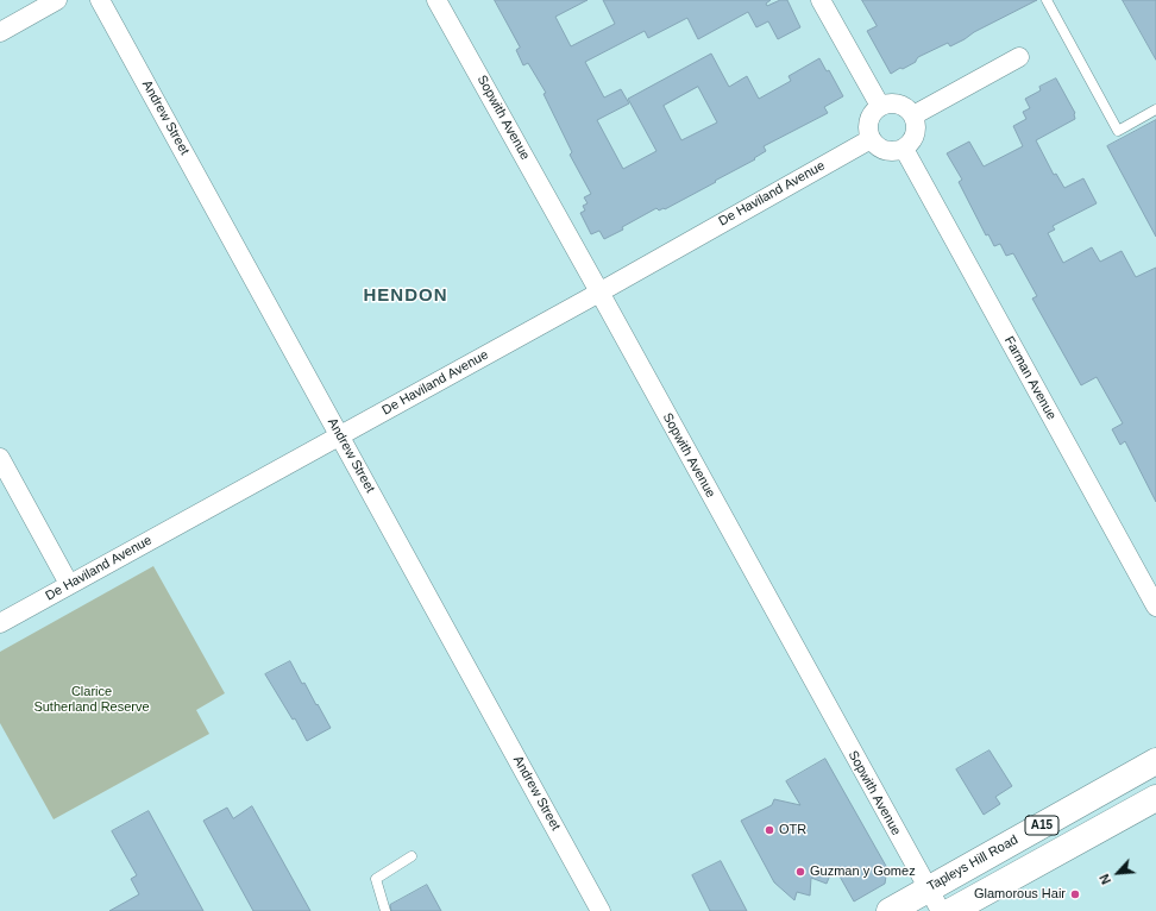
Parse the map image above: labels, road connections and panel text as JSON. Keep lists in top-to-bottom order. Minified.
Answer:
{"streets":{"main road":["A15","Tapleys Hill Road"],"street":["Andrew Street","Sopwith Avenue","De Haviland Avenue","Farman Avenue"]},"crossings":[["Andrew Street","De Haviland Avenue"],["Sopwith Avenue","De Haviland Avenue"],["Sopwith Avenue","Tapleys Hill Road"],["De Haviland Avenue","Farman Avenue"]],"districts":["HENDON"],"parks":["Clarice Sutherland Reserve"],"places":["OTR","Guzman y Gomez","Glamorous Hair"],"north":"bottom left"}
